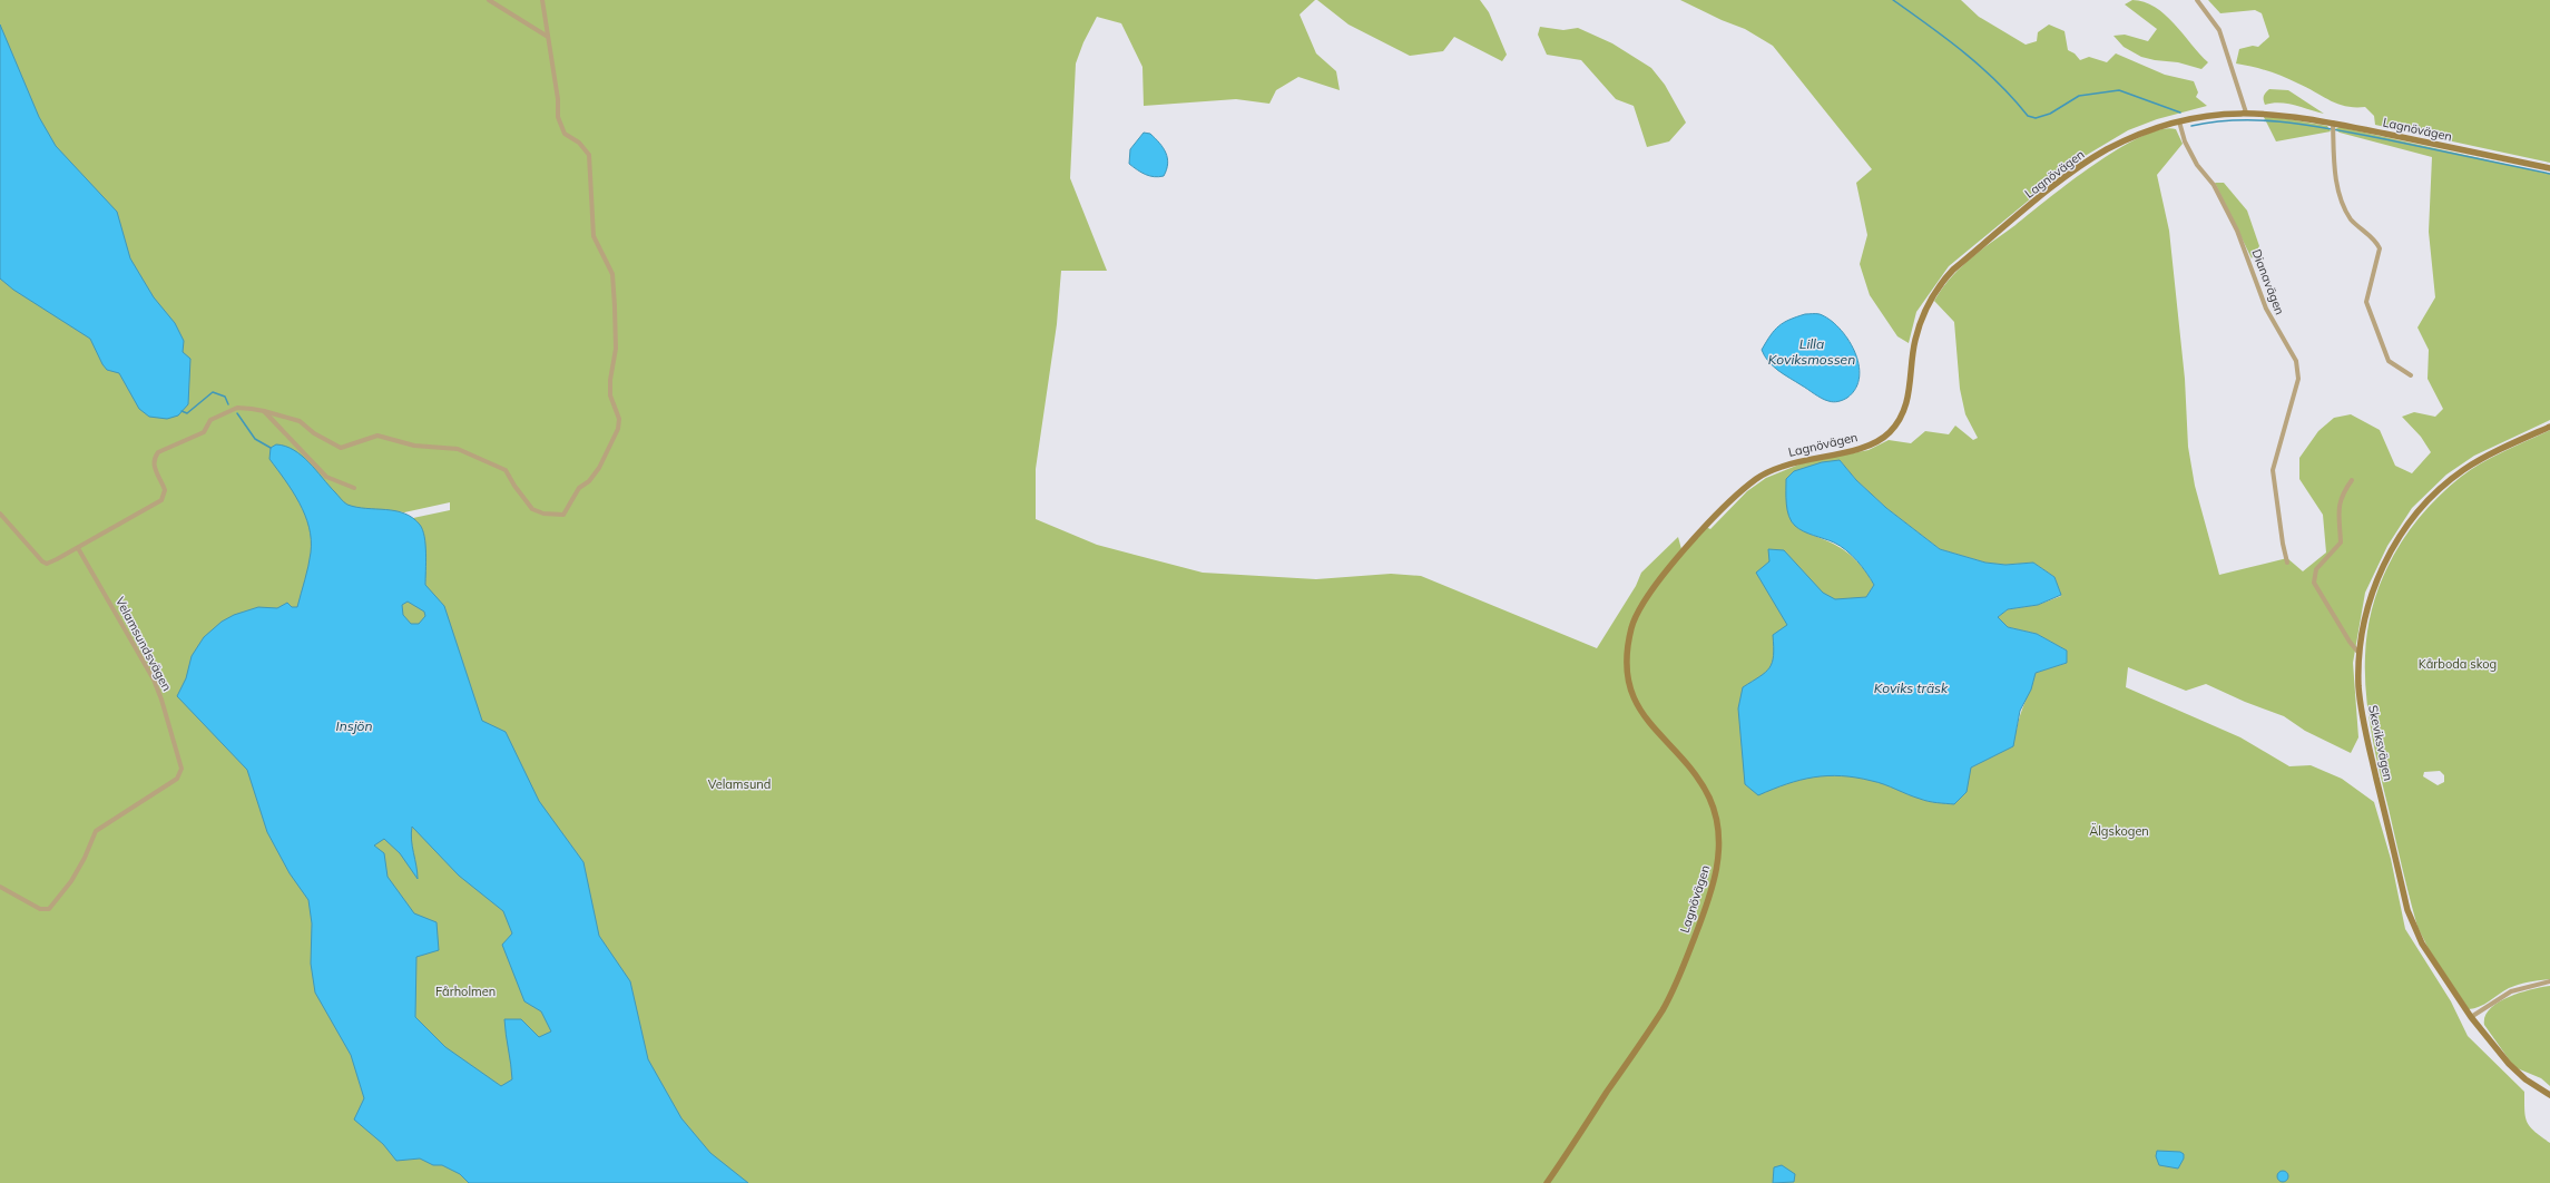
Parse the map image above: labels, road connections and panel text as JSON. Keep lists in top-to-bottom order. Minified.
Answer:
{"streets":{"street":["Lagnövägen","Dianavägen","Velamsundsvägen","Skeviksvägen"]},"crossings":[["Lagnövägen","Dianavägen"]],"water":["Lilla Koviksmossen","Koviks träsk","Insjön"],"parks":["Kårboda skog","Velamsund","Älgskogen","Fårholmen"]}
